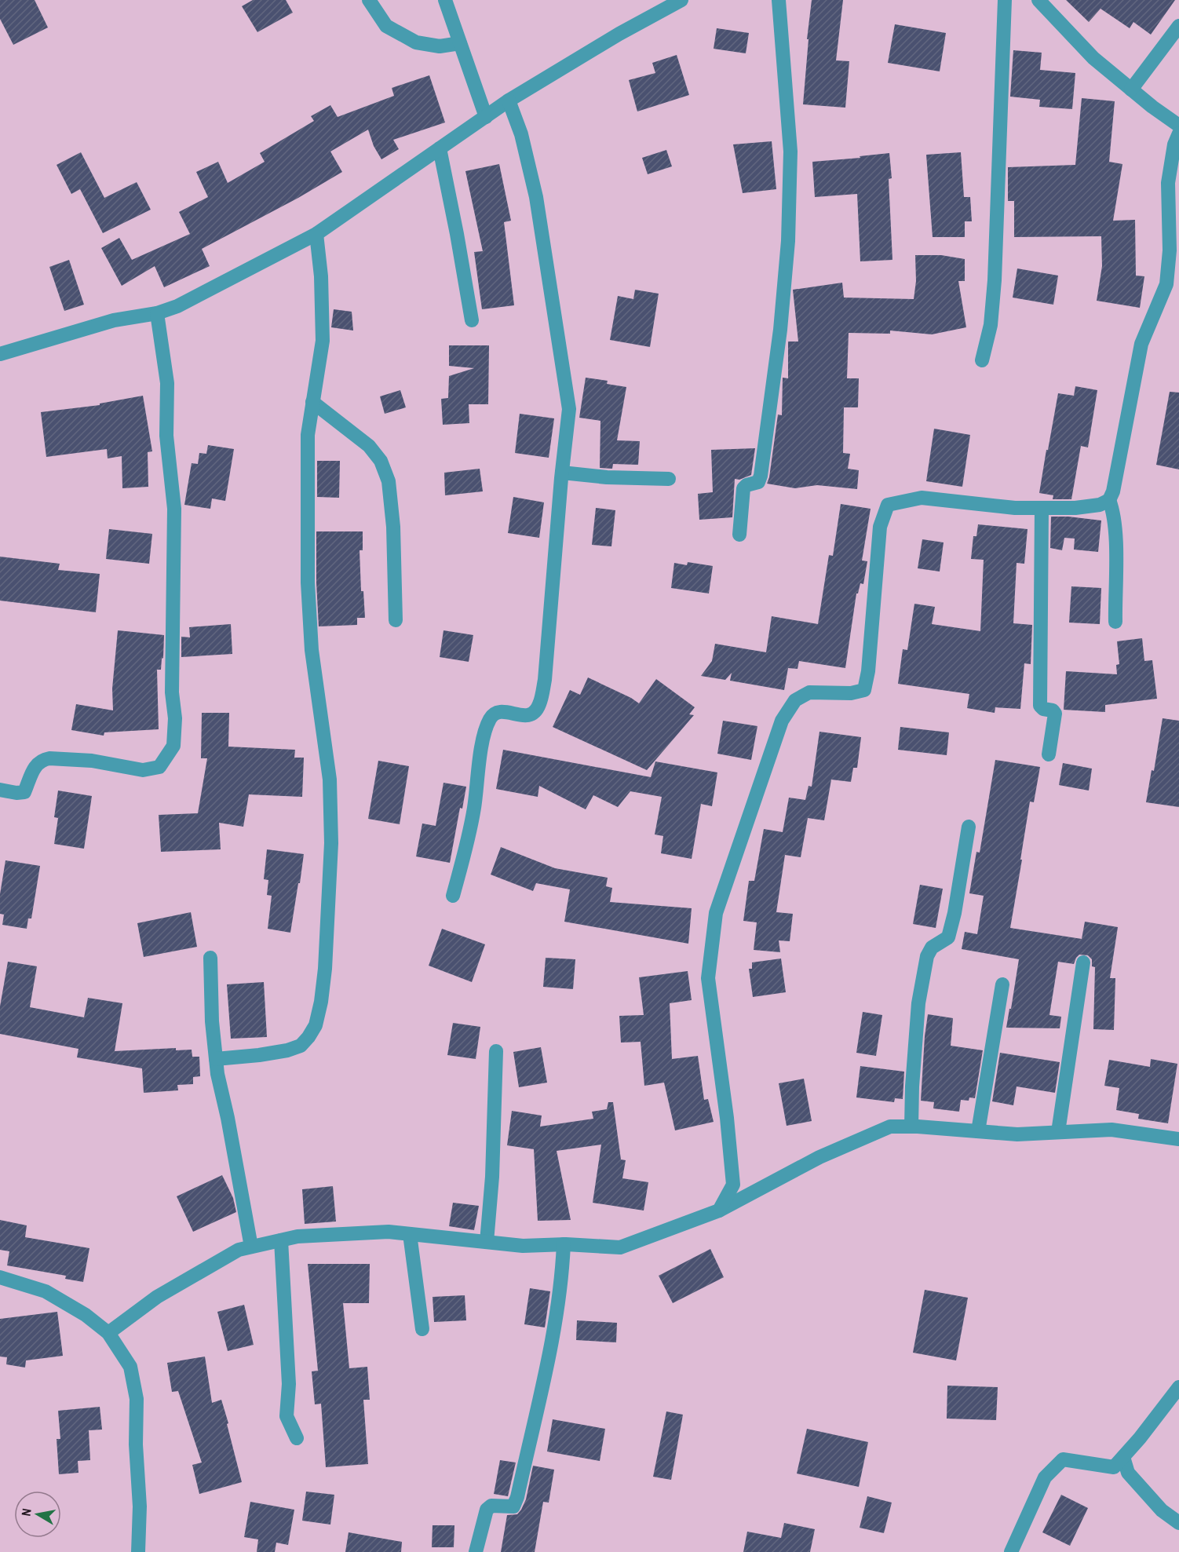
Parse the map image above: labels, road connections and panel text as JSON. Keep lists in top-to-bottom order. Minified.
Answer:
{"north":"left"}
